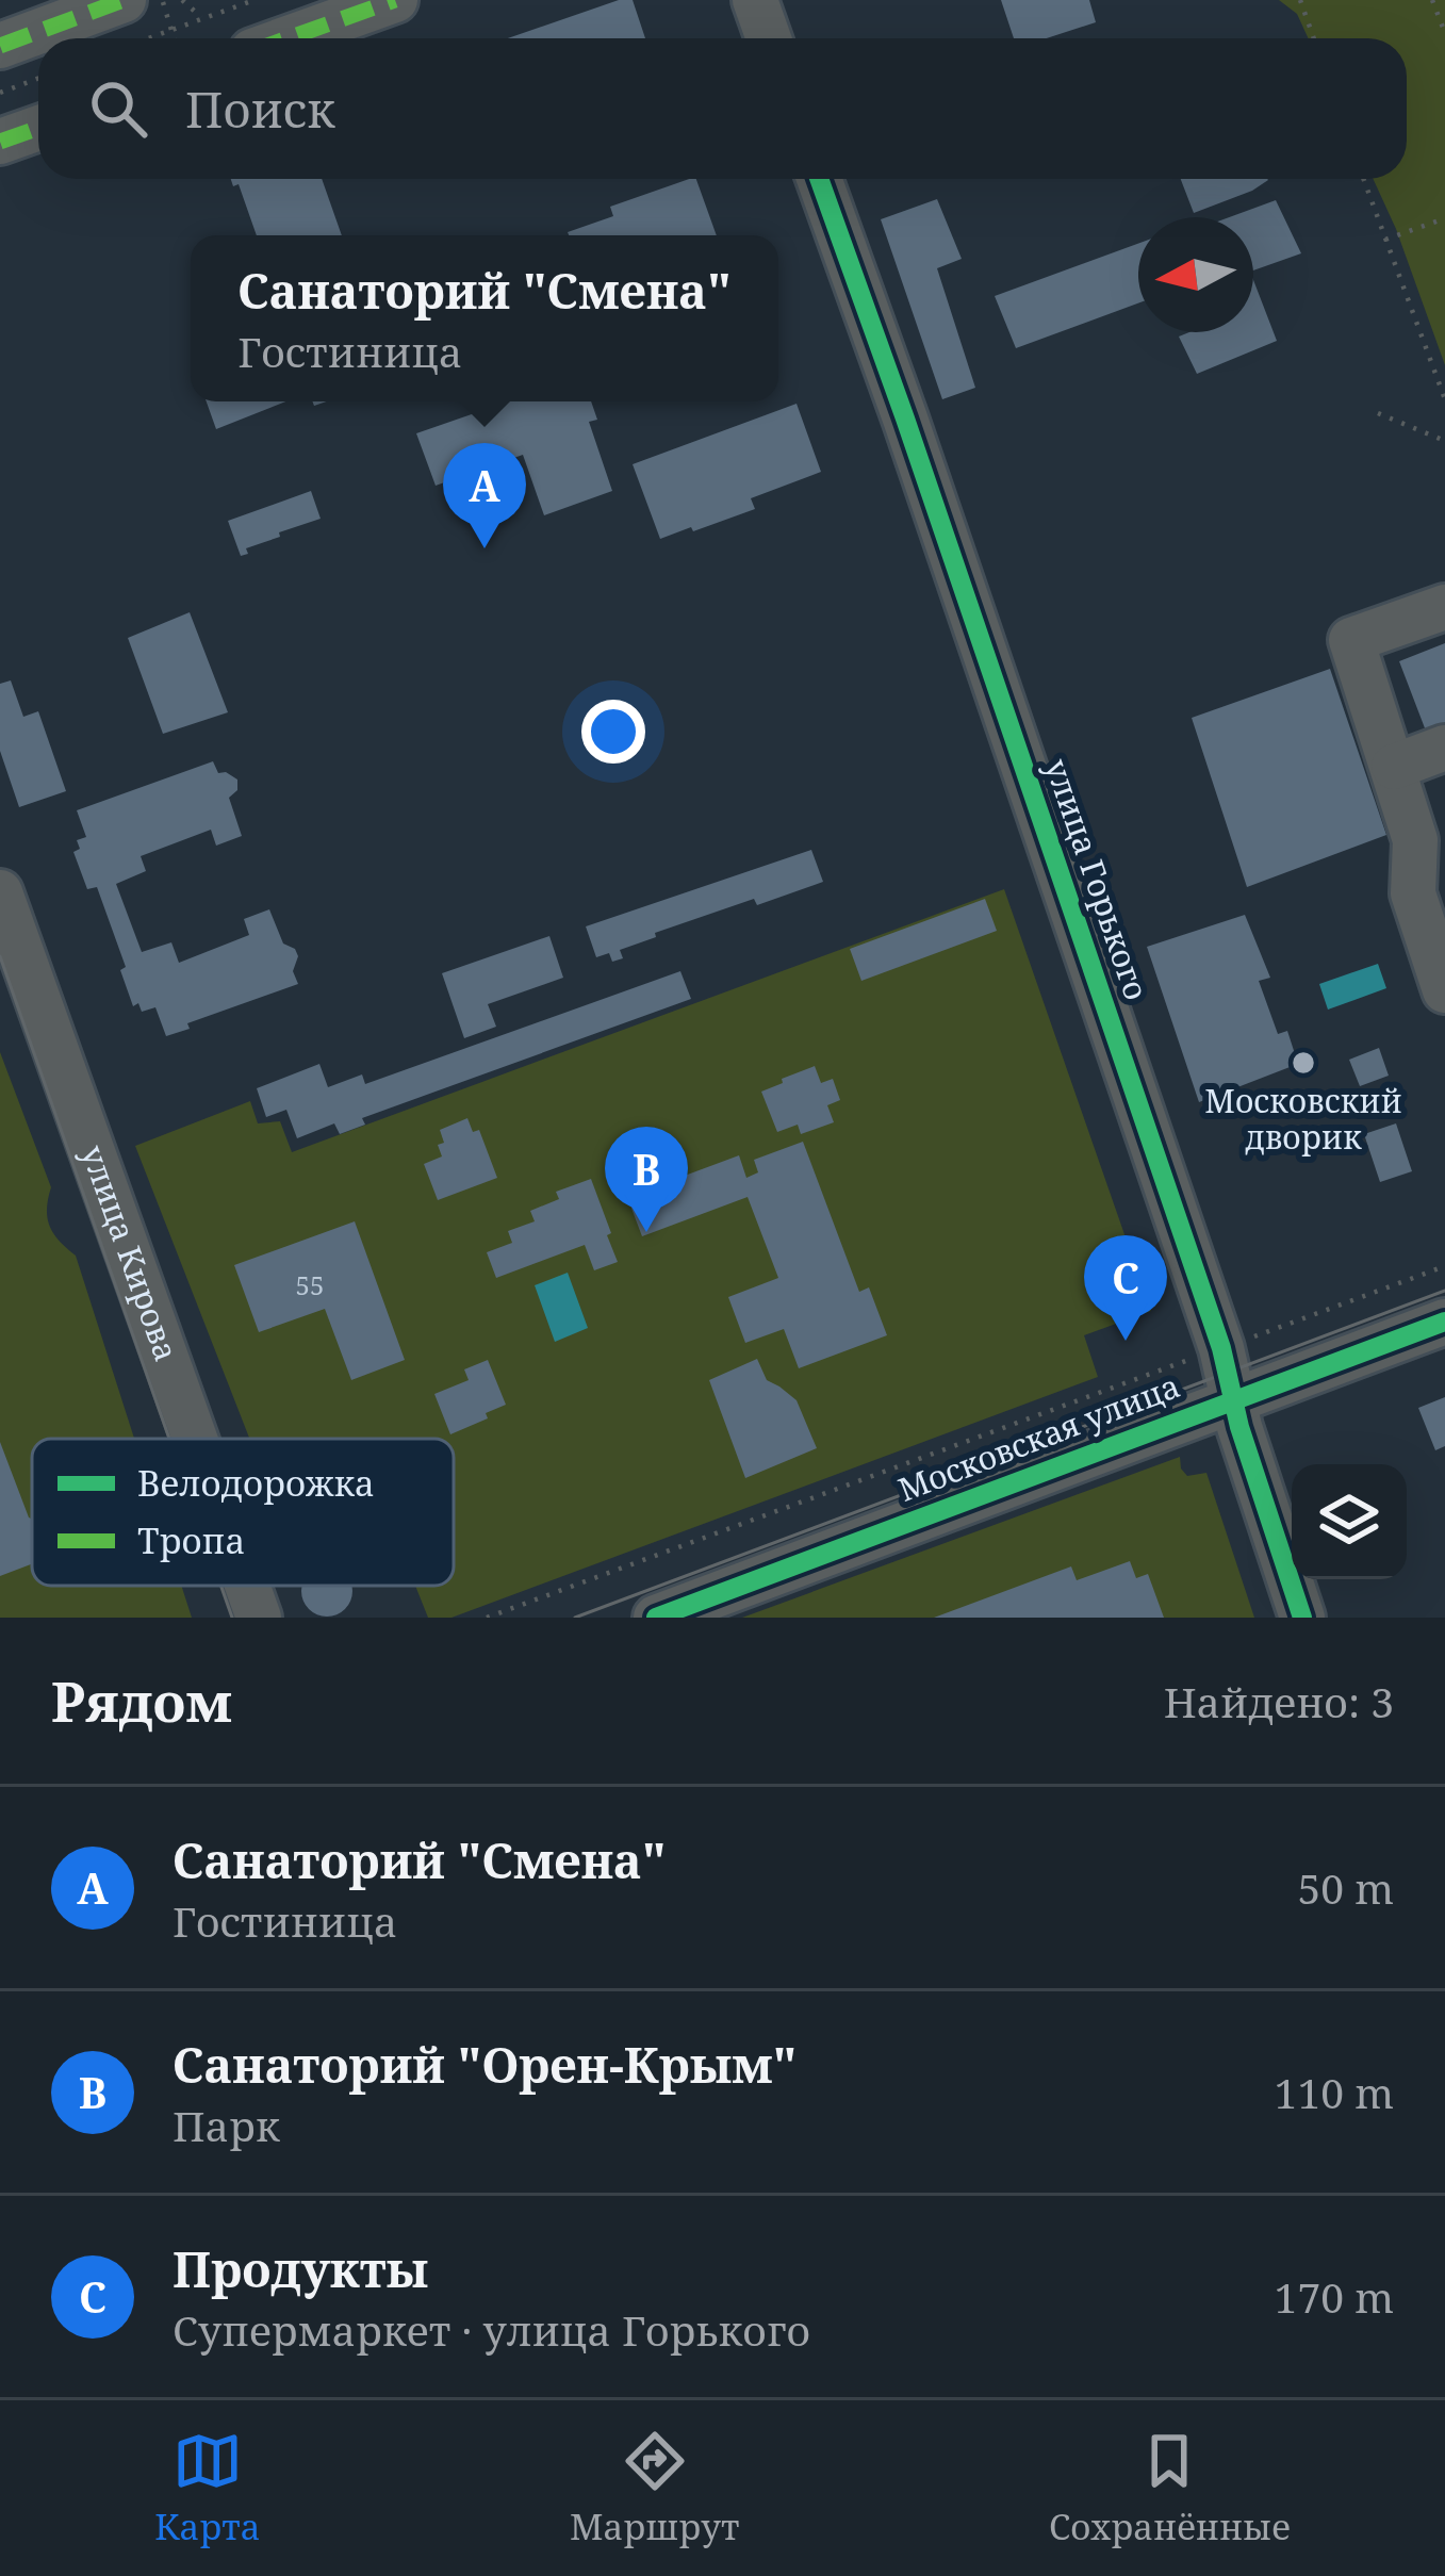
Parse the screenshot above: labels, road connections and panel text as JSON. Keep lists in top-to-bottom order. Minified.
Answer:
{"streets":{"street":["улица Горького","улица Кирова","Московская улица"]},"crossings":[["улица Горького","Московская улица"]],"places":["Московский дворик"],"house_numbers":["55"],"legend":["Велодорожка","Тропа"],"north":"left","page":{"search":"Поиск","popup":["Санаторий \"Смена\"","Гостиница"],"pins":["A","B","C"],"heading":["Рядом","Найдено: 3"],"list":[{"mark":"A","name":"Санаторий \"Смена\"","note":"Гостиница","value":"50 m"},{"mark":"B","name":"Санаторий \"Орен-Крым\"","note":"Парк","value":"110 m"},{"mark":"C","name":"Продукты","note":"Супермаркет · улица Горького","value":"170 m"}],"nav":["Карта","Маршрут","Сохранённые"]}}
